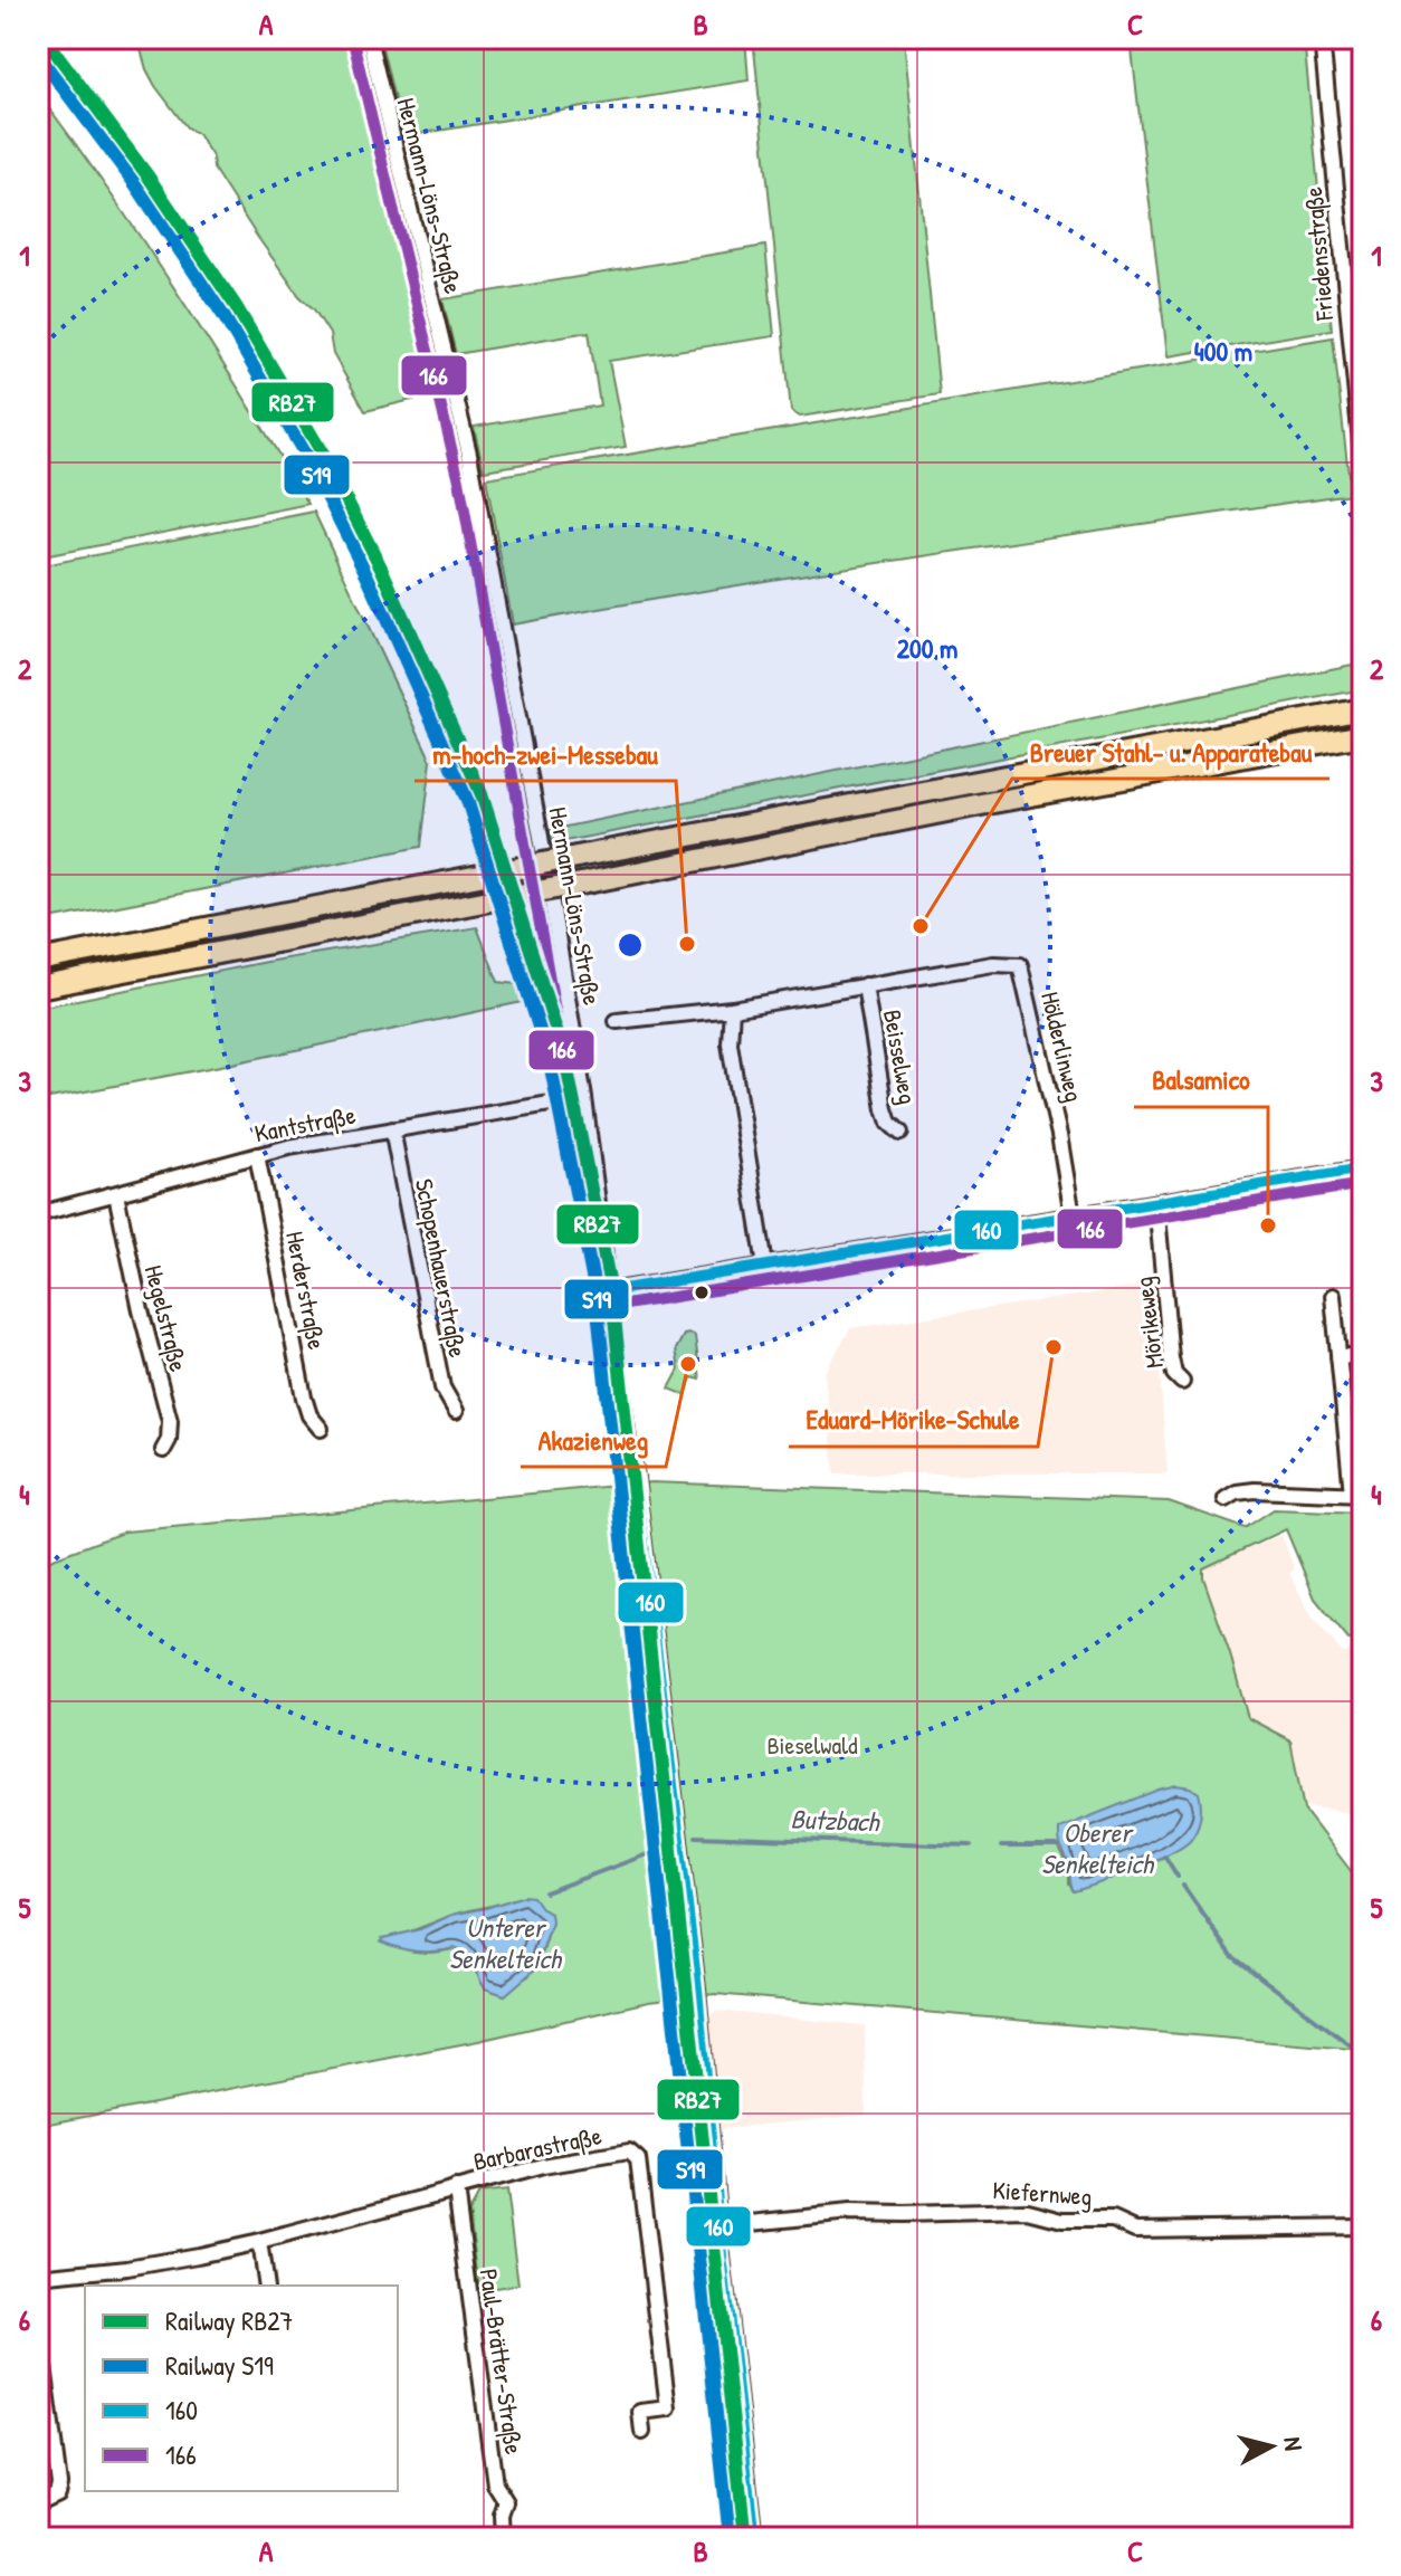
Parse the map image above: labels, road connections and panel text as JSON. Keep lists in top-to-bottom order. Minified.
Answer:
{"streets":{"street":["Hermann-Löns-Straße","Friedensstraße","Hölderlinweg","Beisselweg","Kantstraße","Schopenhauerstraße","Herderstraße","Hegelstraße","Mörikeweg","Barbarastraße","Kiefernweg","Paul-Brätter-Straße"]},"crossings":[["Hermann-Löns-Straße","Kantstraße"],["Hermann-Löns-Straße","Kiefernweg"],["Hölderlinweg","Beisselweg"],["Kantstraße","Schopenhauerstraße"],["Kantstraße","Herderstraße"],["Kantstraße","Hegelstraße"],["Barbarastraße","Paul-Brätter-Straße"]],"water":["Butzbach","Oberer Senkelteich","Unterer Senkelteich"],"parks":["Bieselwald"],"places":["Breuer Stahl- u. Apparatebau","m-hoch-zwei-Messebau","Balsamico","Eduard-Mörike-Schule","Akazienweg"],"lines":["rail line RB27","transit line 166","rail line S19","transit line 160"],"legend":["Railway RB27","Railway S19","160","166"],"north":"right","grid":{"columns":["A","B","C"],"rows":["1","2","3","4","5","6"]},"rings":["400 m","200 m"]}
